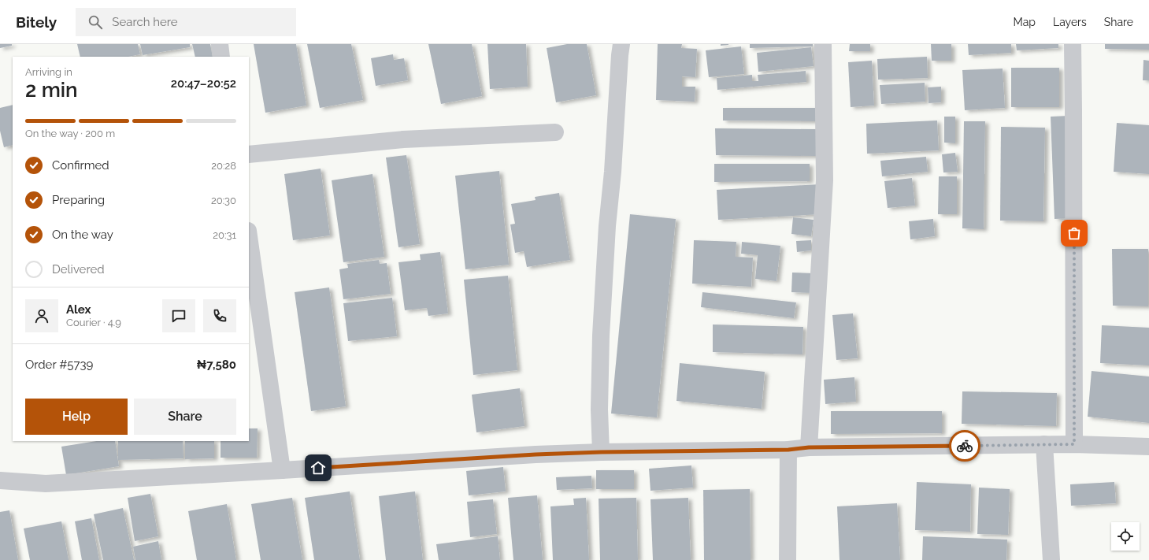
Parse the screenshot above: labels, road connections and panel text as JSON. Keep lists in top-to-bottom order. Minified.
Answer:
{"page":{"header":"Bitely","search":"Search here","nav":["Map","Layers","Share"],"heading":["2 min","Arriving in","20:47–20:52"],"panel":["Alex","Courier · 4.9","Order #5739","₦7,580"],"bar":"On the way · 200 m","list":[["Confirmed","20:28"],["Preparing","20:30"],["On the way","20:31"],"Delivered"],"buttons":["Help","Share"]}}
